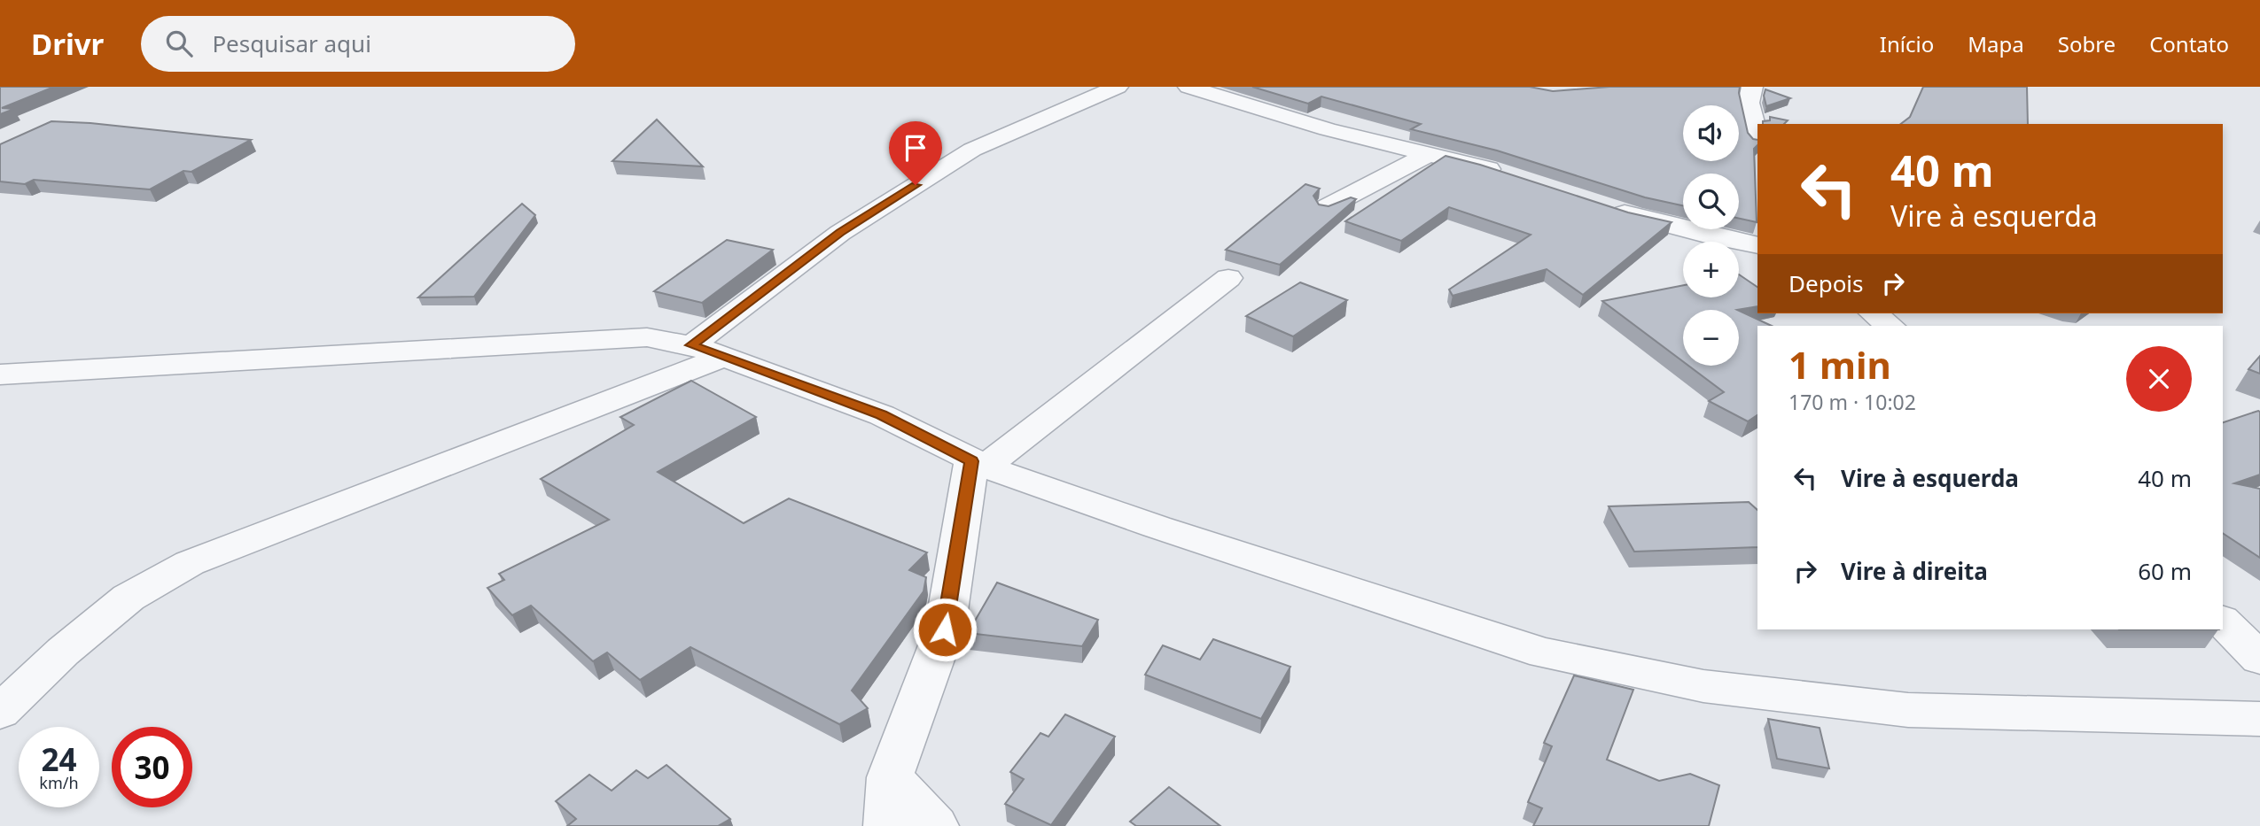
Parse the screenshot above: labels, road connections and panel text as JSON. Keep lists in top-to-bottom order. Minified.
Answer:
{"page":{"header":"Drivr","search":"Pesquisar aqui","nav":["Início","Mapa","Sobre","Contato"],"map_buttons":["+","−"],"turn":["40 m","Vire à esquerda"],"then":"Depois","heading":["1 min","170 m · 10:02"],"list":[{"name":"Vire à esquerda","value":"40 m"},{"name":"Vire à direita","value":"60 m"}],"speed":"24 km/h","limit":"30"}}
